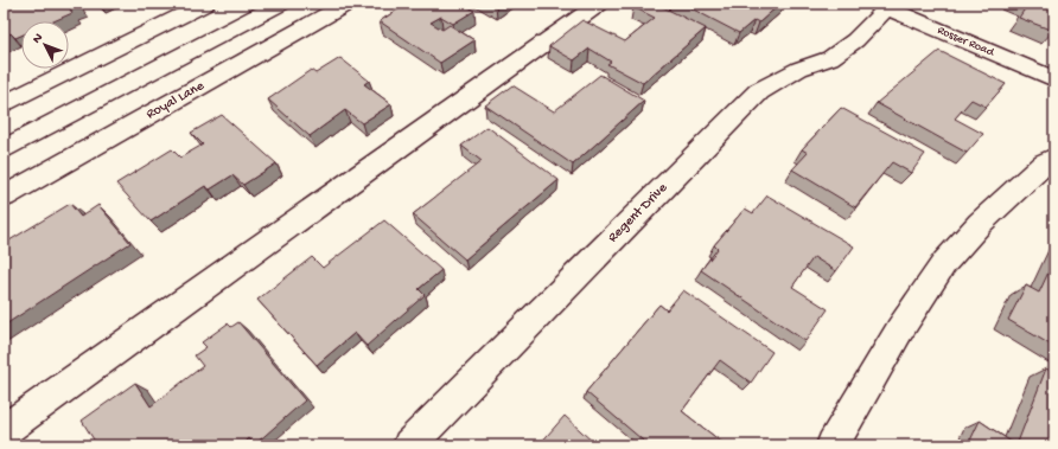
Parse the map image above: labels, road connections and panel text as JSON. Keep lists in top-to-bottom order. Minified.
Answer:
{"streets":{"street":["Rosser Road","Royal Lane","Regent Drive"]},"crossings":[["Rosser Road","Regent Drive"]],"north":"top left"}
